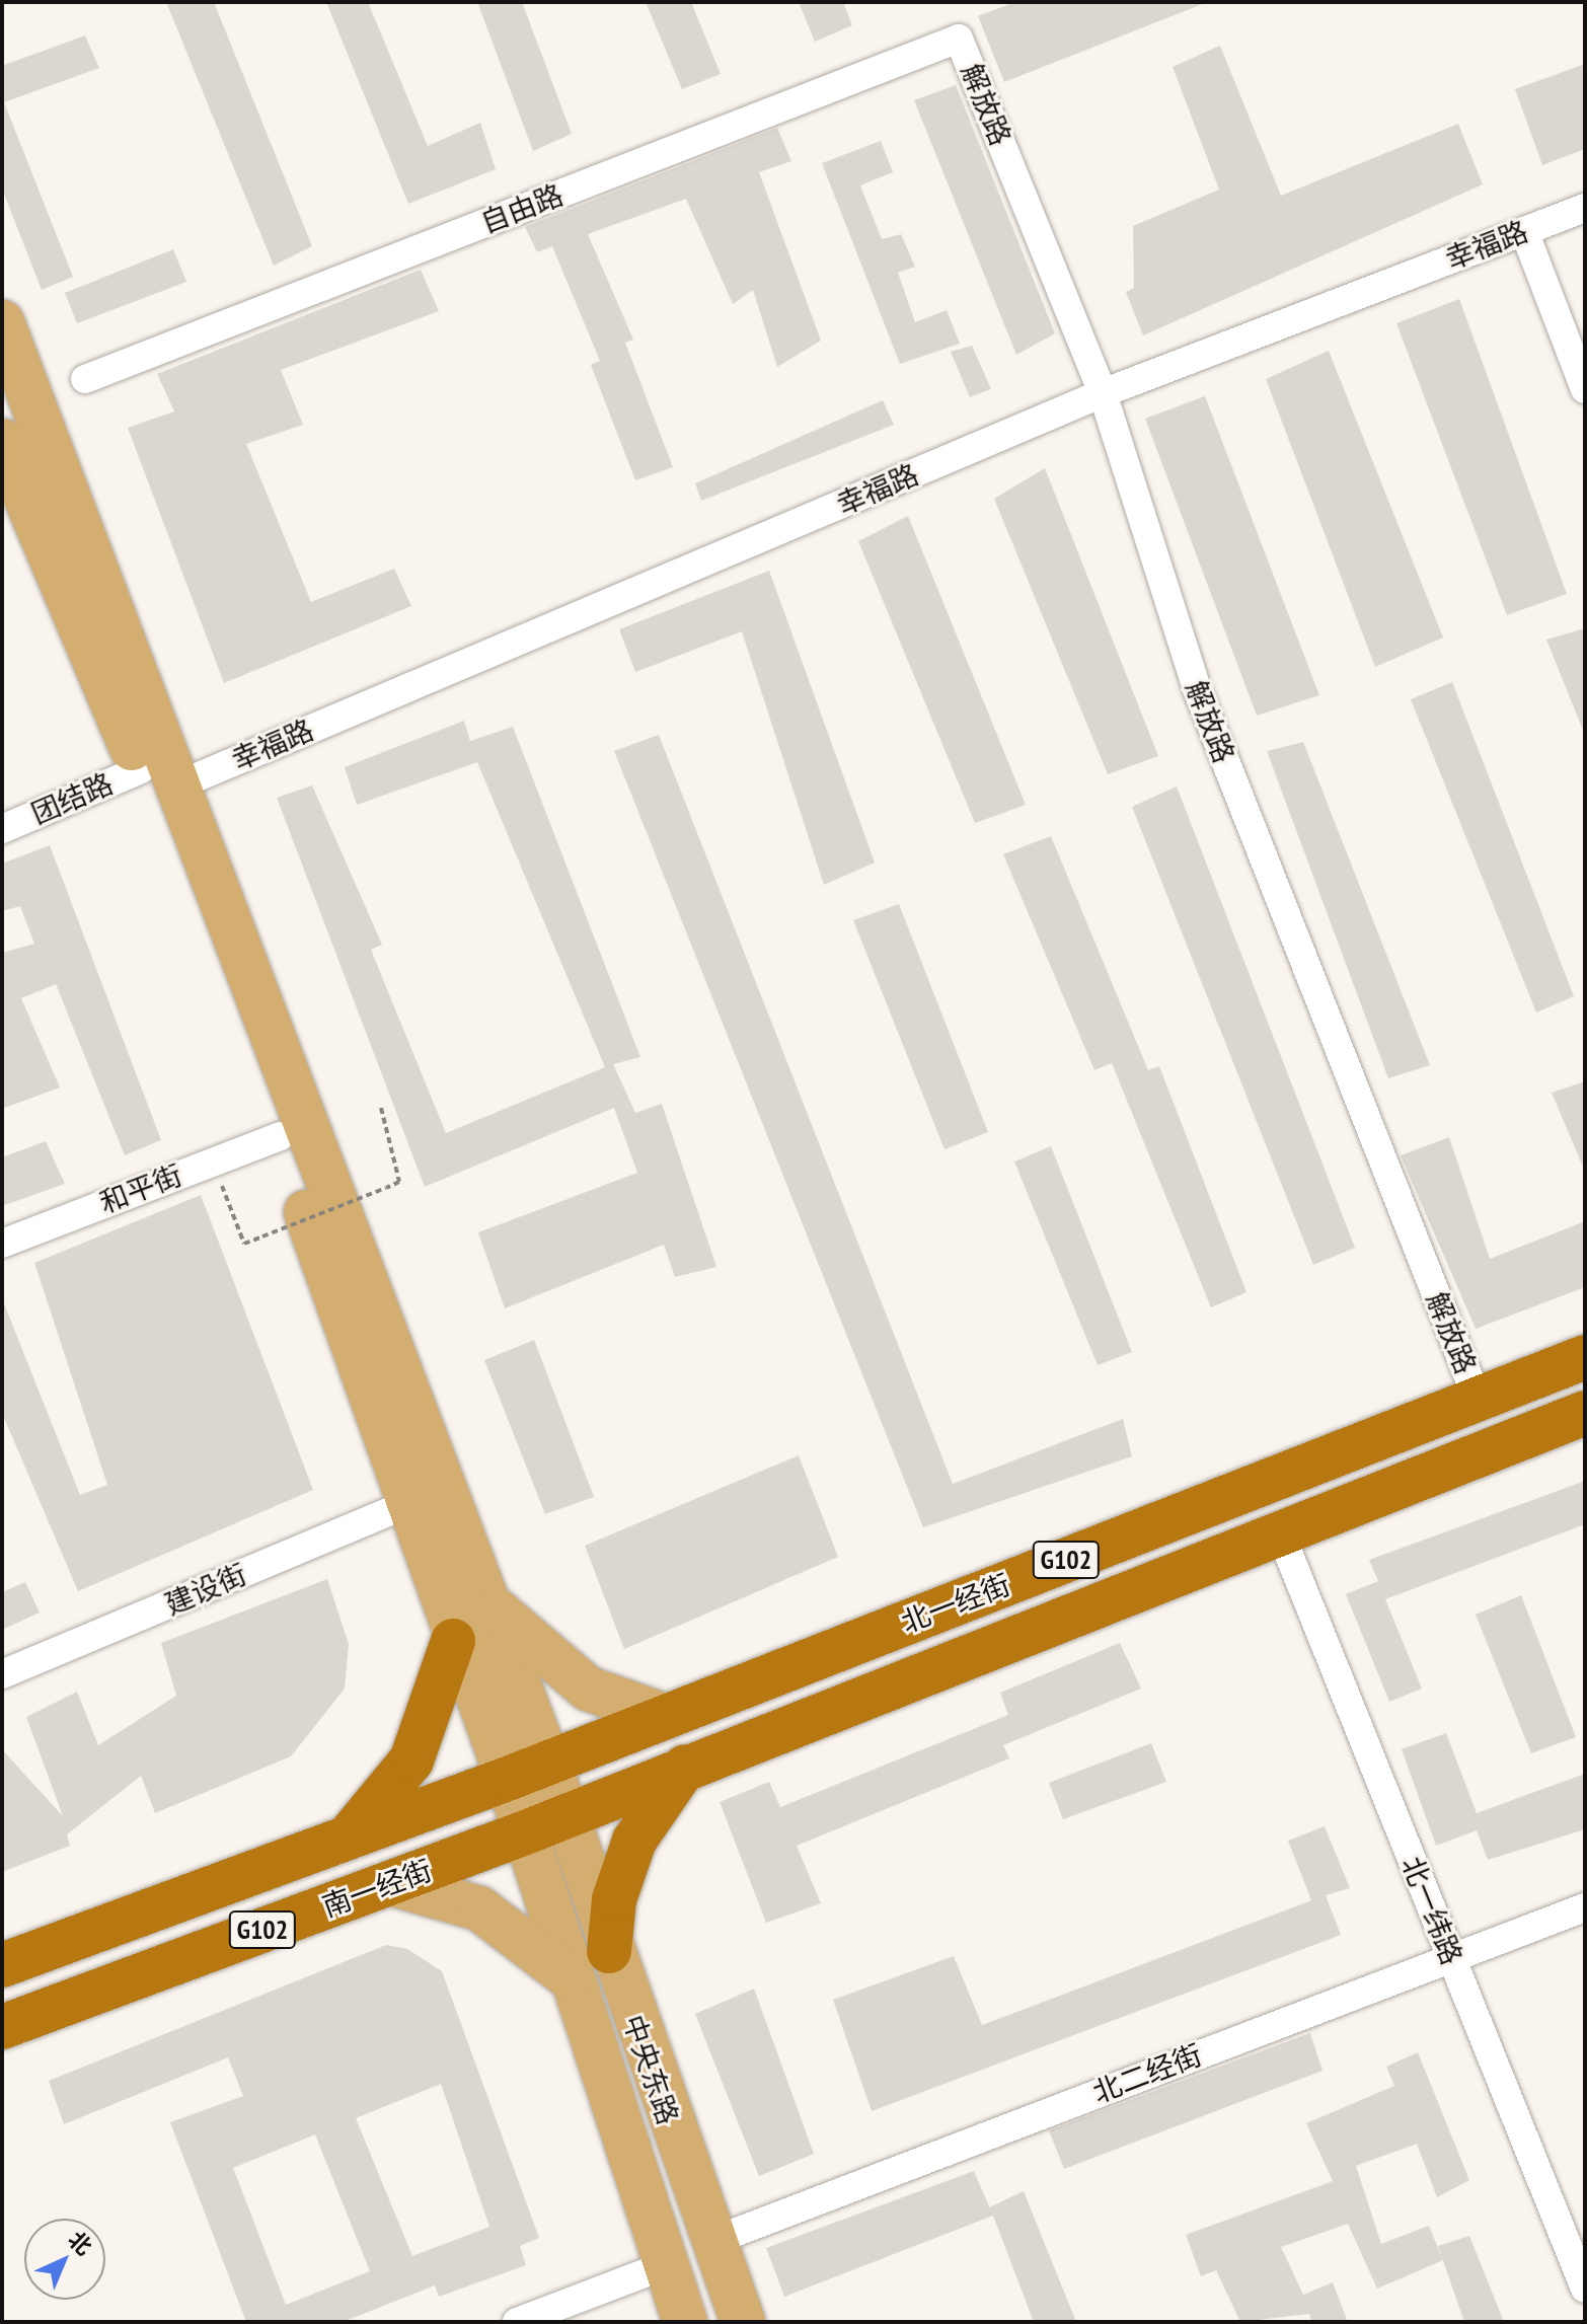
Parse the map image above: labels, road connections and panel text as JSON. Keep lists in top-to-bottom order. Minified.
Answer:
{"streets":{"highway":["G102","北一经街","南一经街"],"main road":["中央东路"],"street":["解放路","自由路","幸福路","团结路","和平街","建设街","北一纬路","北二经街"]},"crossings":[["解放路","自由路"],["解放路","幸福路"],["解放路","北一经街"],["幸福路","团结路"],["北一经街","南一经街"],["北一经街","北一纬路"],["北一经街","中央东路"],["南一经街","中央东路"],["北一纬路","北二经街"],["中央东路","北二经街"]],"north":"top right"}
